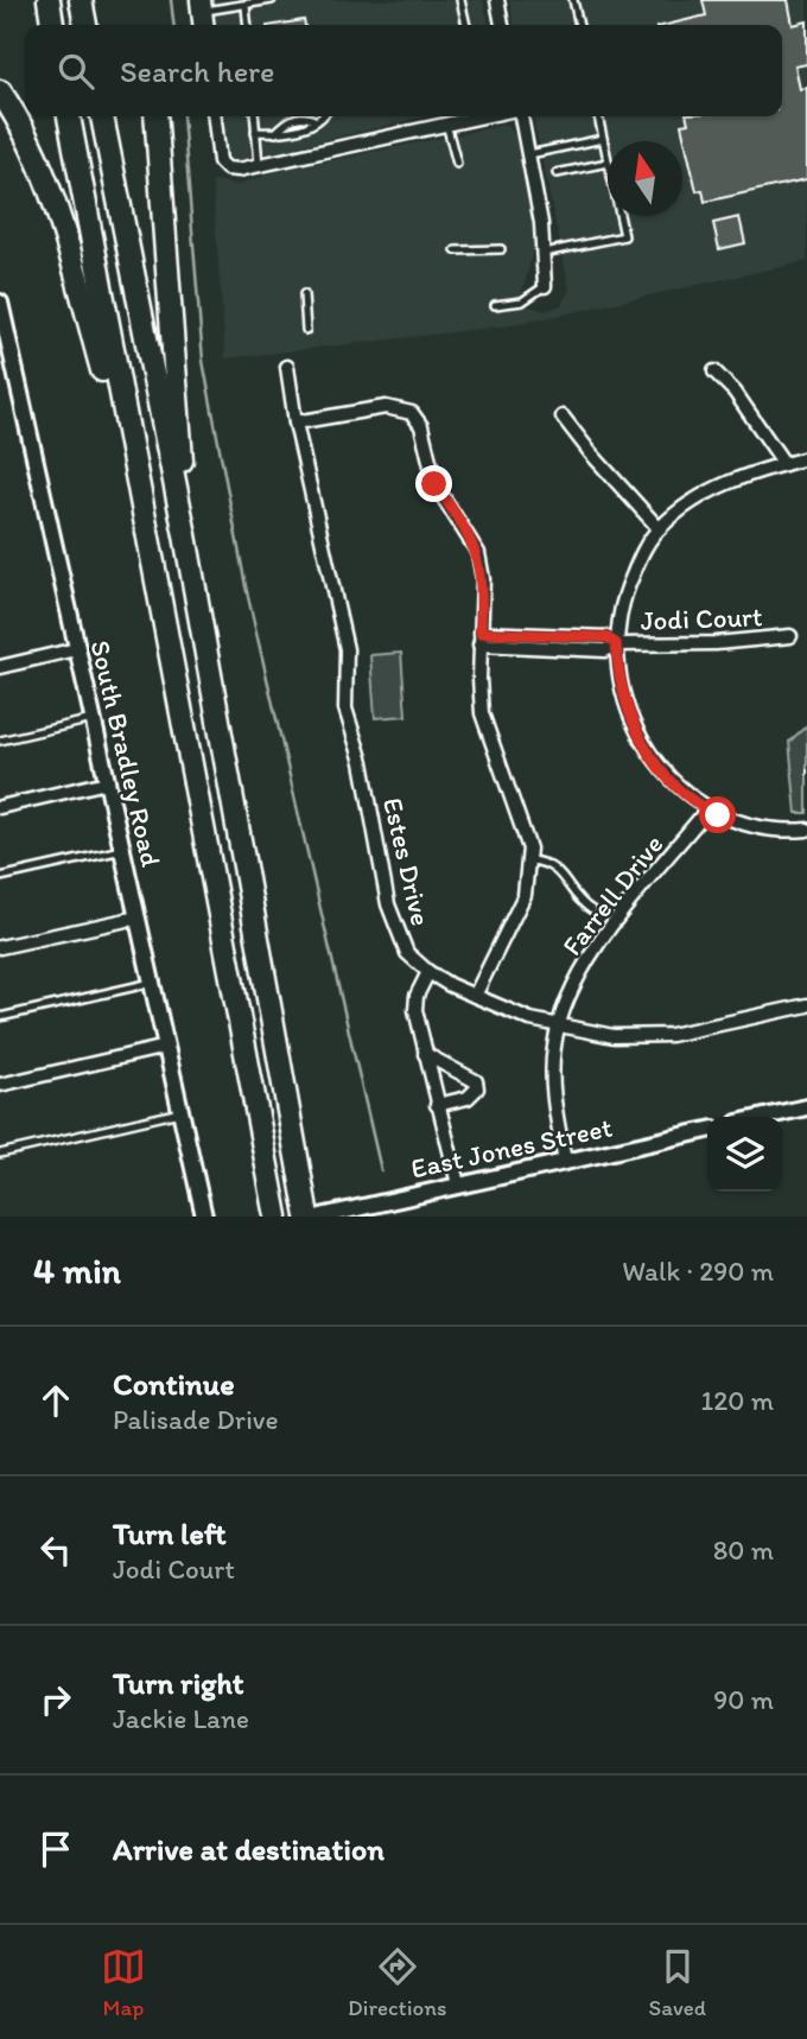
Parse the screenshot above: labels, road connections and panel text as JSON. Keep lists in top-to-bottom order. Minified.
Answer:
{"streets":{"street":["Jodi Court","South Bradley Road","Estes Drive","Farrell Drive","East Jones Street"]},"crossings":[["Estes Drive","Farrell Drive"],["Farrell Drive","East Jones Street"]],"north":"top","page":{"search":"Search here","heading":["4 min","Walk · 290 m"],"list":[["Continue","Palisade Drive","120 m"],["Turn left","Jodi Court","80 m"],["Turn right","Jackie Lane","90 m"],"Arrive at destination"],"nav":["Map","Directions","Saved"]}}
